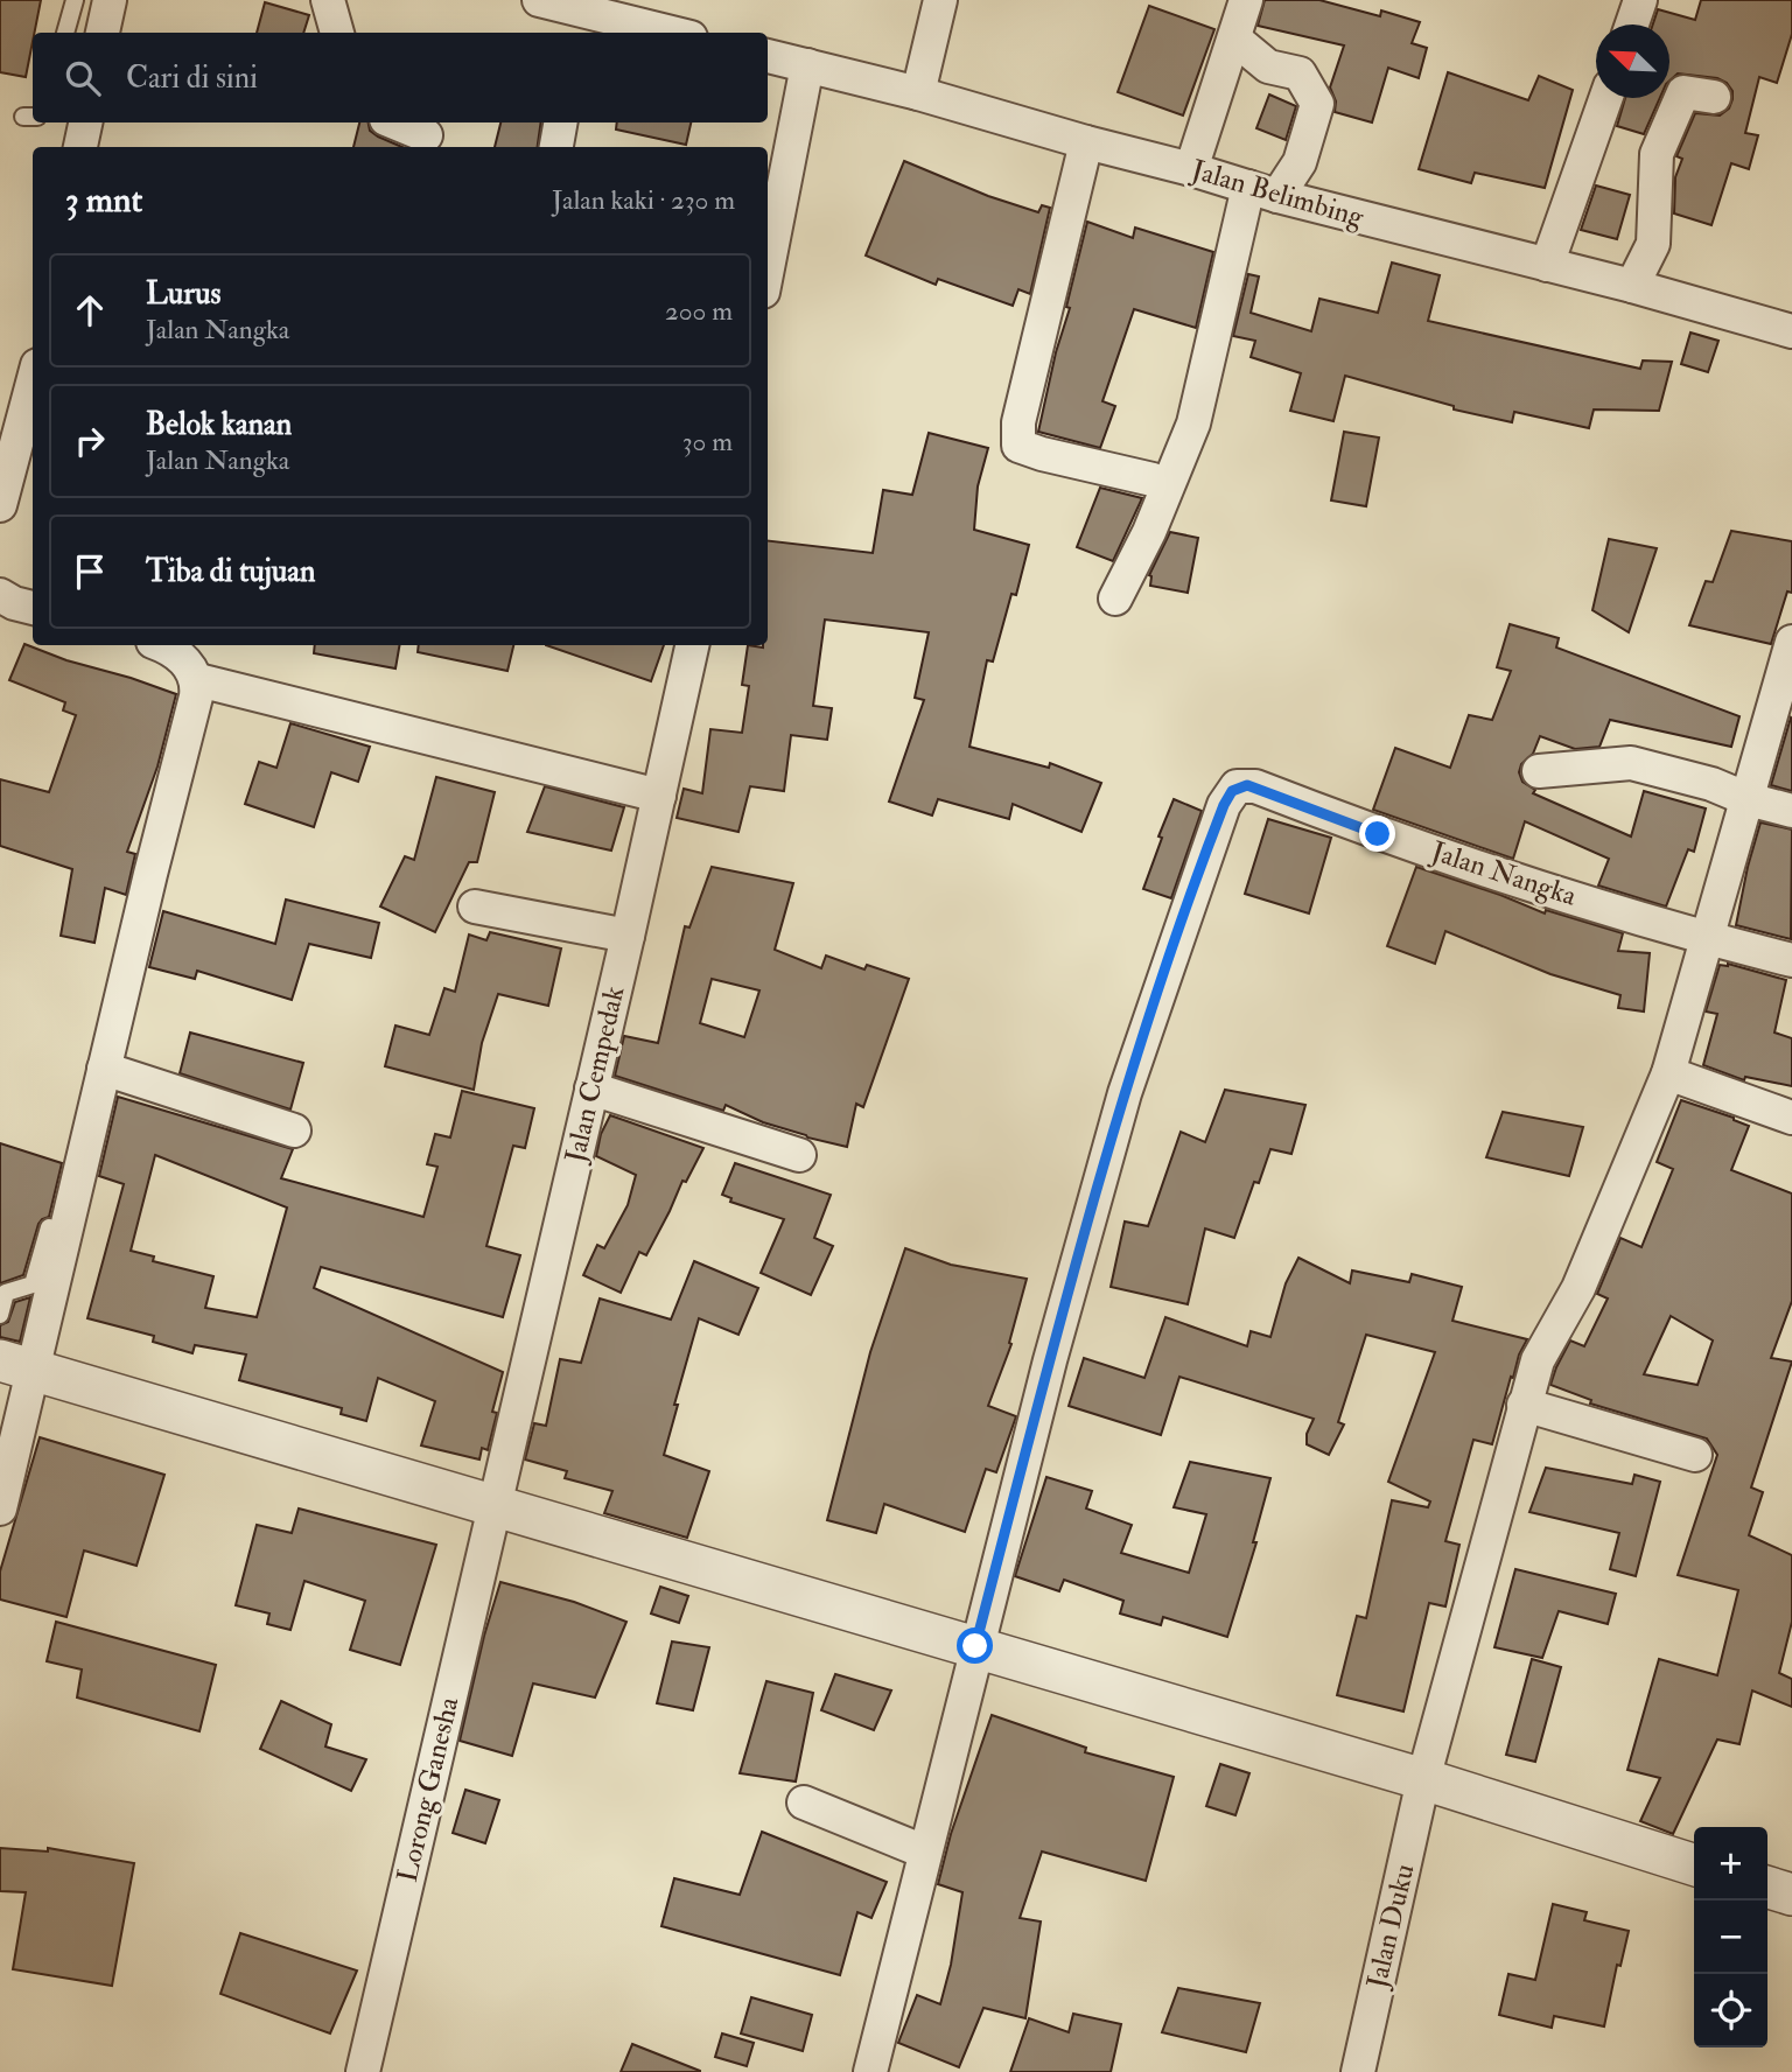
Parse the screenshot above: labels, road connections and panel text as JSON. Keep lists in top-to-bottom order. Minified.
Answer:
{"streets":{"street":["Jalan Belimbing","Jalan Nangka","Jalan Cempedak","Lorong Ganesha","Jalan Duku"]},"crossings":[["Jalan Nangka","Jalan Duku"],["Jalan Cempedak","Lorong Ganesha"]],"north":"top left","page":{"search":"Cari di sini","heading":["3 mnt","Jalan kaki · 230 m"],"list":[["Lurus","Jalan Nangka","200 m"],["Belok kanan","Jalan Nangka","30 m"],"Tiba di tujuan"],"map_buttons":["+","−"]}}
